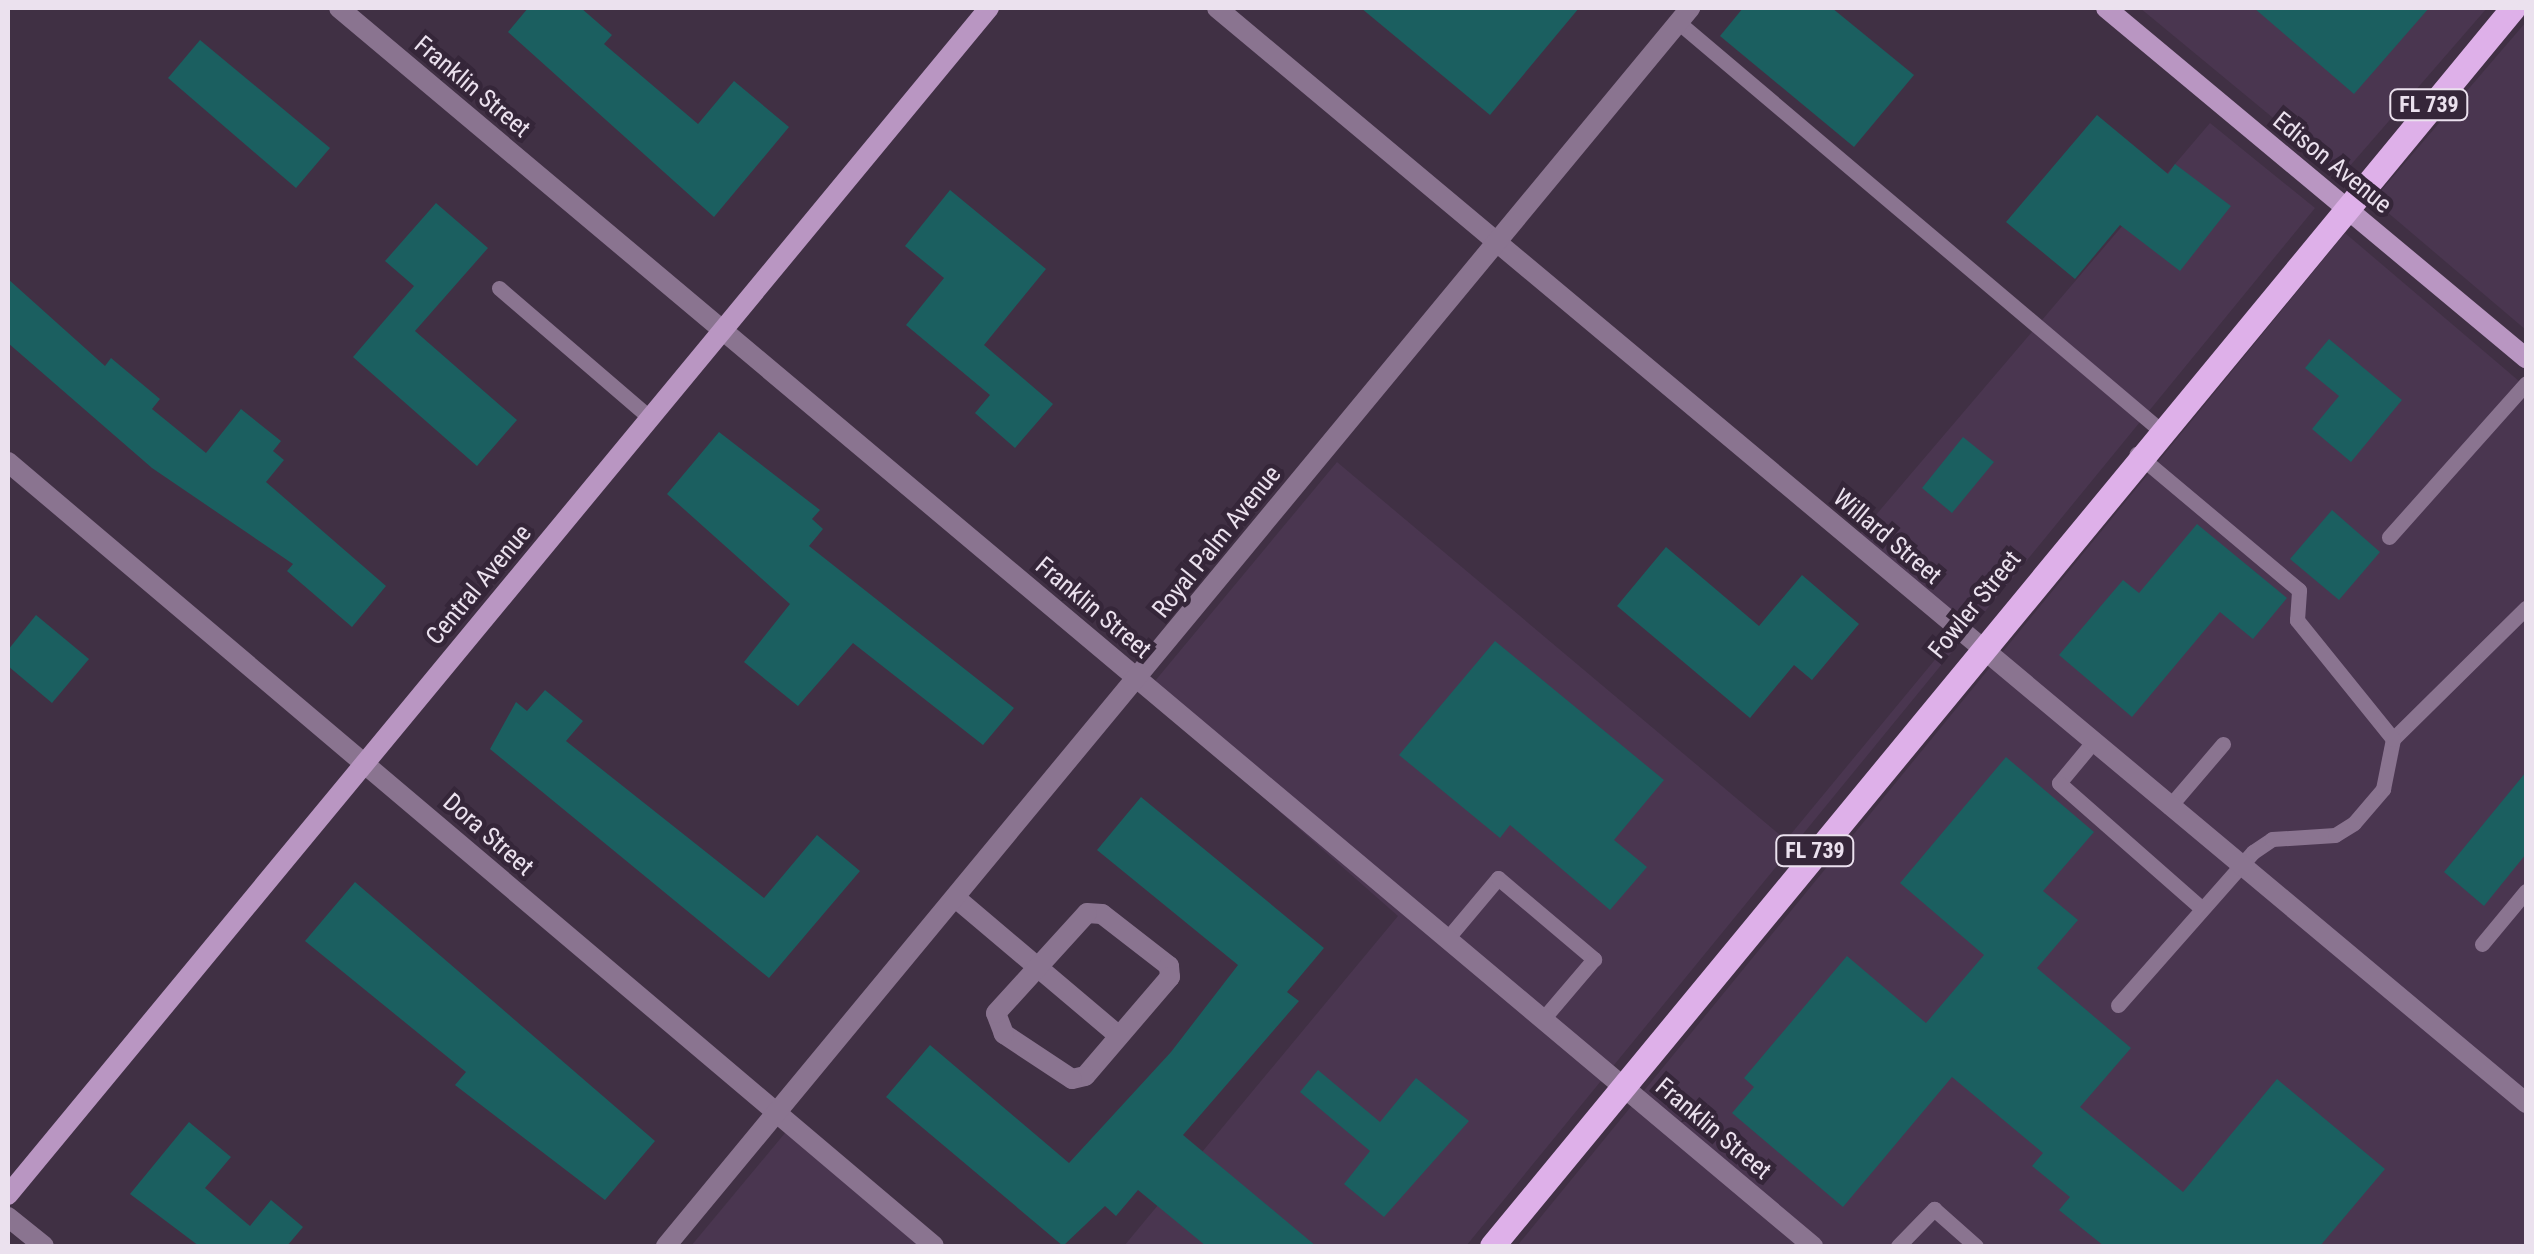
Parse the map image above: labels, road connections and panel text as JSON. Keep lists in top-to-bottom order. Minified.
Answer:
{"streets":{"main road":["FL 739","Fowler Street"],"street":["Franklin Street","Edison Avenue","Willard Street","Royal Palm Avenue","Central Avenue","Dora Street"]},"crossings":[["Franklin Street","Royal Palm Avenue"],["Franklin Street","Central Avenue"],["Franklin Street","Fowler Street"],["Edison Avenue","Fowler Street"],["Willard Street","Royal Palm Avenue"],["Willard Street","Fowler Street"],["Royal Palm Avenue","Dora Street"],["Central Avenue","Dora Street"]]}
